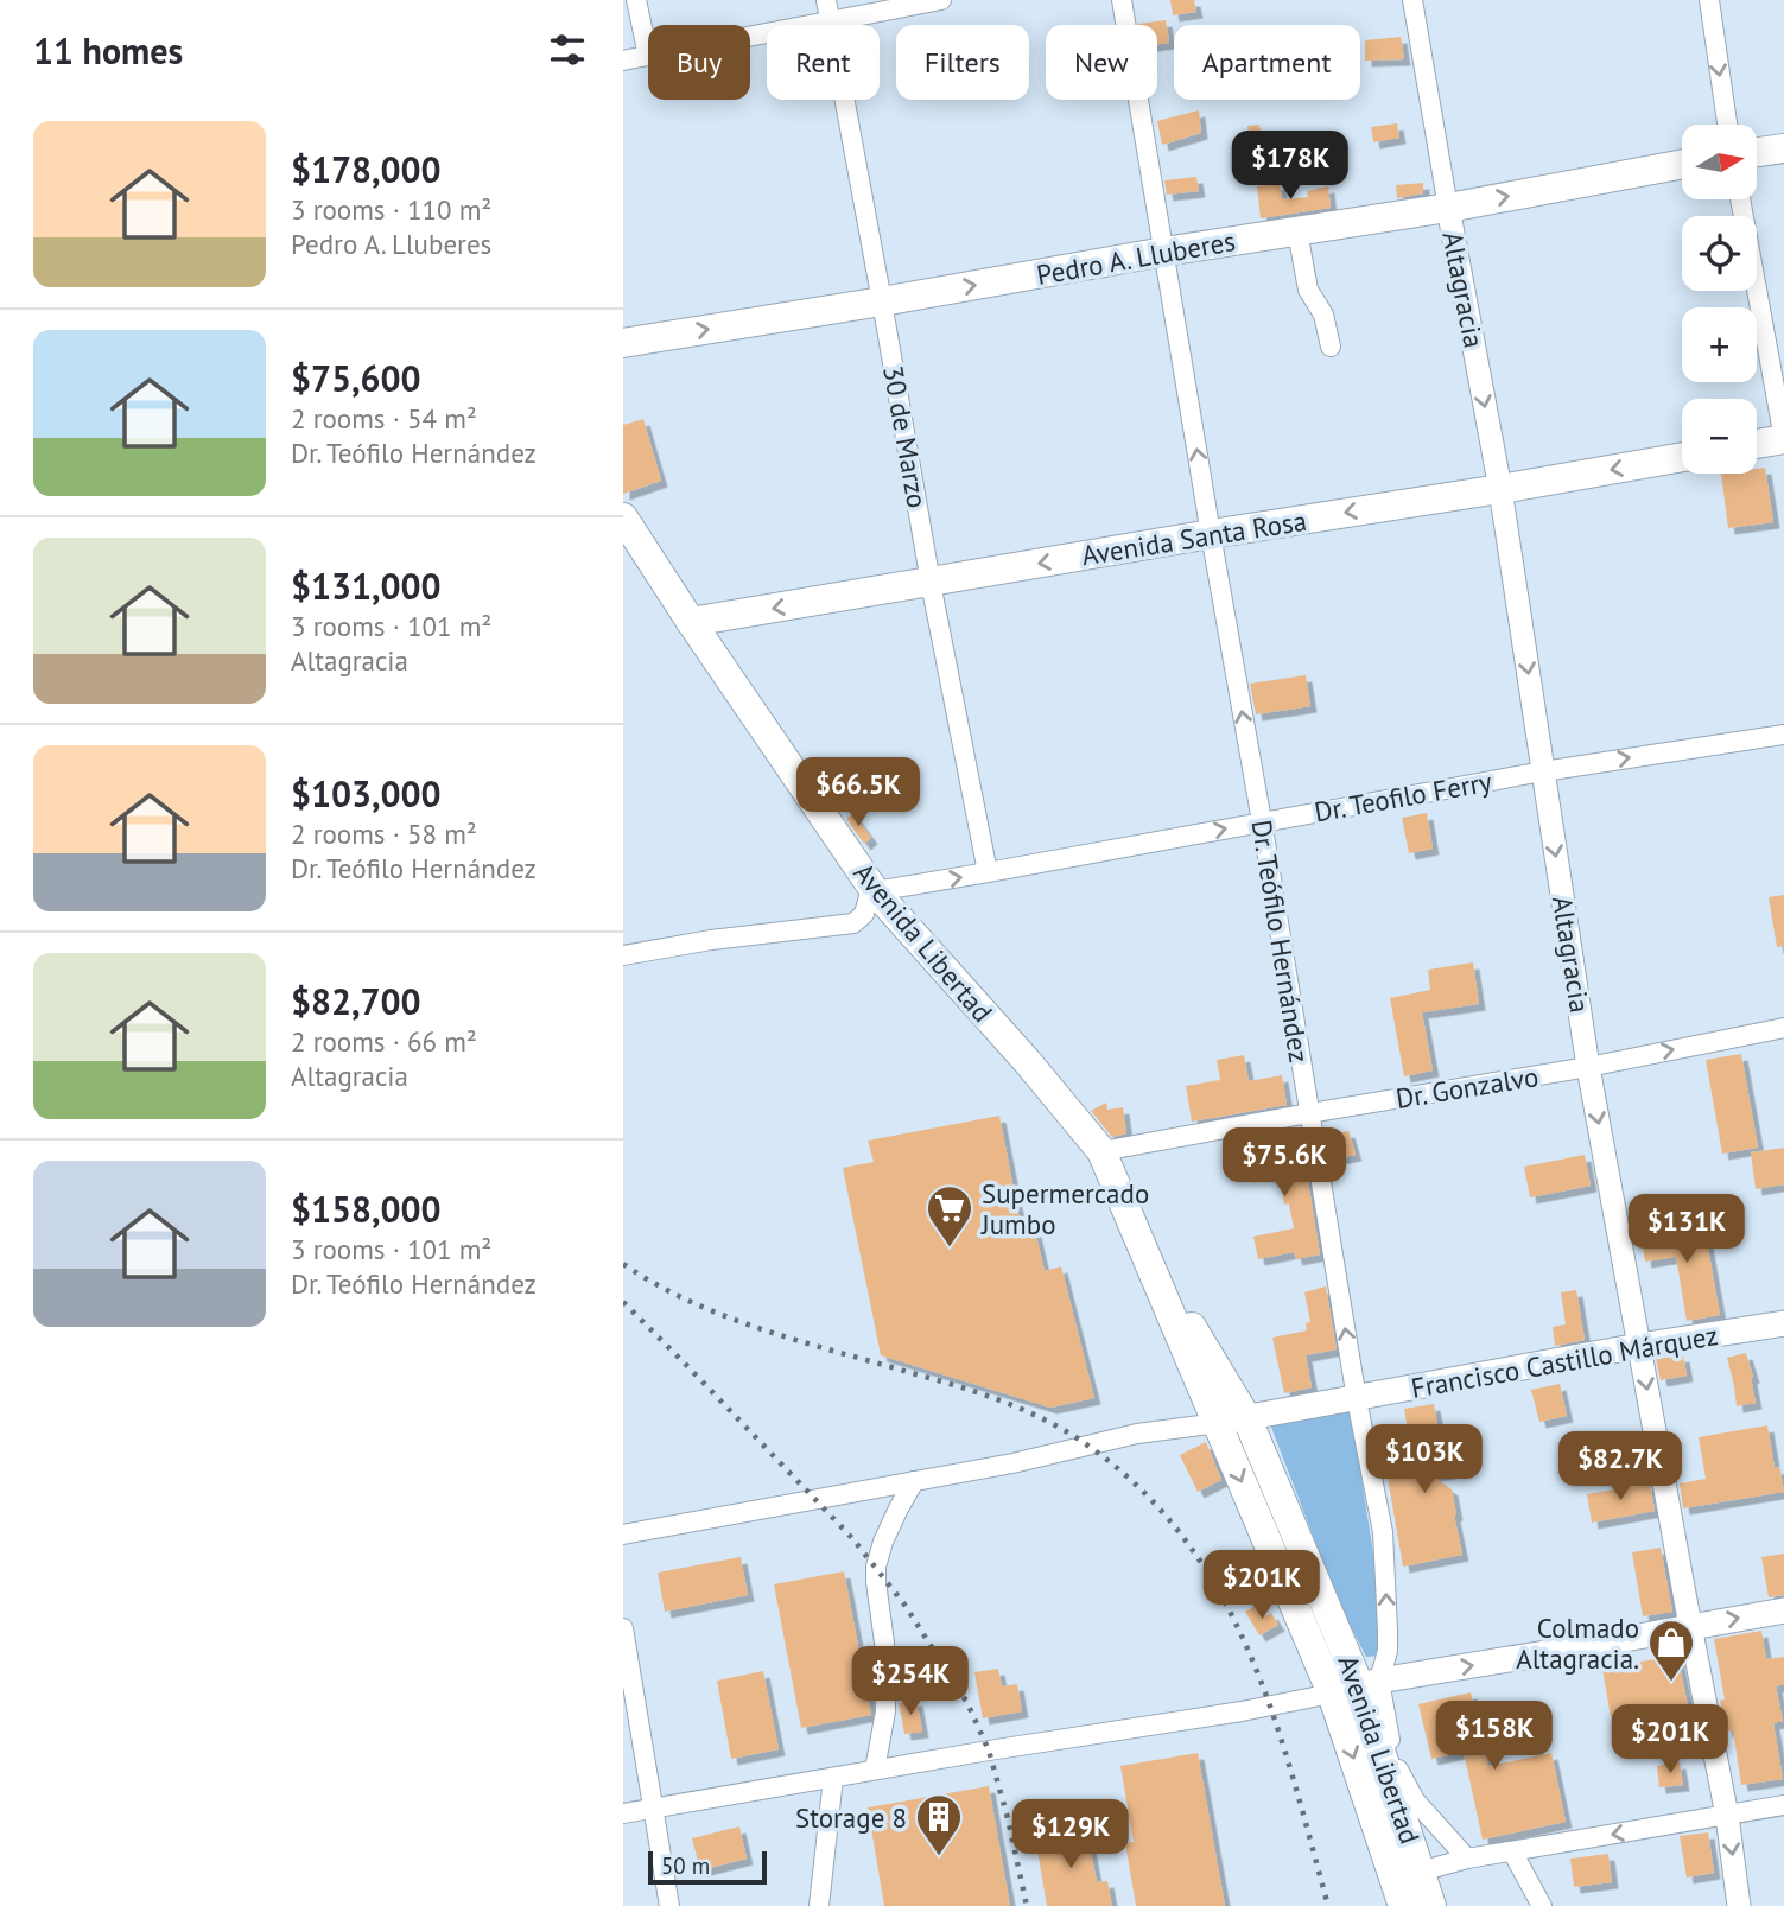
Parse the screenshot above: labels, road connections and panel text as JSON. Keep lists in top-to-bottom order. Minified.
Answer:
{"streets":{"main road":["Pedro A. Lluberes","Avenida Santa Rosa","Avenida Libertad","Francisco Castillo Márquez"],"street":["Altagracia","30 de Marzo","Dr. Teofilo Ferry","Dr. Teófilo Hernández","Dr. Gonzalvo"]},"crossings":[["Pedro A. Lluberes","Altagracia"],["Pedro A. Lluberes","30 de Marzo"],["Pedro A. Lluberes","Dr. Teófilo Hernández"],["Altagracia","Avenida Santa Rosa"],["Altagracia","Dr. Teofilo Ferry"],["Altagracia","Dr. Gonzalvo"],["Altagracia","Francisco Castillo Márquez"],["30 de Marzo","Avenida Santa Rosa"],["30 de Marzo","Dr. Teofilo Ferry"],["Avenida Santa Rosa","Dr. Teófilo Hernández"],["Avenida Santa Rosa","Avenida Libertad"],["Dr. Teofilo Ferry","Dr. Teófilo Hernández"],["Dr. Teofilo Ferry","Avenida Libertad"],["Dr. Teófilo Hernández","Avenida Libertad"],["Dr. Teófilo Hernández","Dr. Gonzalvo"],["Dr. Teófilo Hernández","Francisco Castillo Márquez"],["Avenida Libertad","Dr. Gonzalvo"],["Avenida Libertad","Francisco Castillo Márquez"]],"one_way":["Pedro A. Lluberes","Altagracia","Avenida Santa Rosa","Dr. Teofilo Ferry","Dr. Teófilo Hernández"],"places":{"supermarket":["Supermercado Jumbo"],"shop":["Colmado Altagracia."],"building":["Storage 8"]},"scale_bar":"50 m","north":"right","page":{"heading":"11 homes","chip":["Buy","Rent","Filters","New","Apartment"],"list":[{"name":"$178,000","note":"3 rooms · 110 m² · Pedro A. Lluberes"},{"name":"$75,600","note":"2 rooms · 54 m² · Dr. Teófilo Hernández"},{"name":"$131,000","note":"3 rooms · 101 m² · Altagracia"},{"name":"$103,000","note":"2 rooms · 58 m² · Dr. Teófilo Hernández"},{"name":"$82,700","note":"2 rooms · 66 m² · Altagracia"},{"name":"$158,000","note":"3 rooms · 101 m² · Dr. Teófilo Hernández"}],"map_buttons":["+","−"],"price":["$178K","$66.5K","$75.6K","$131K","$103K","$82.7K","$201K","$254K","$158K","$201K","$129K"],"scale":"50 m"}}
